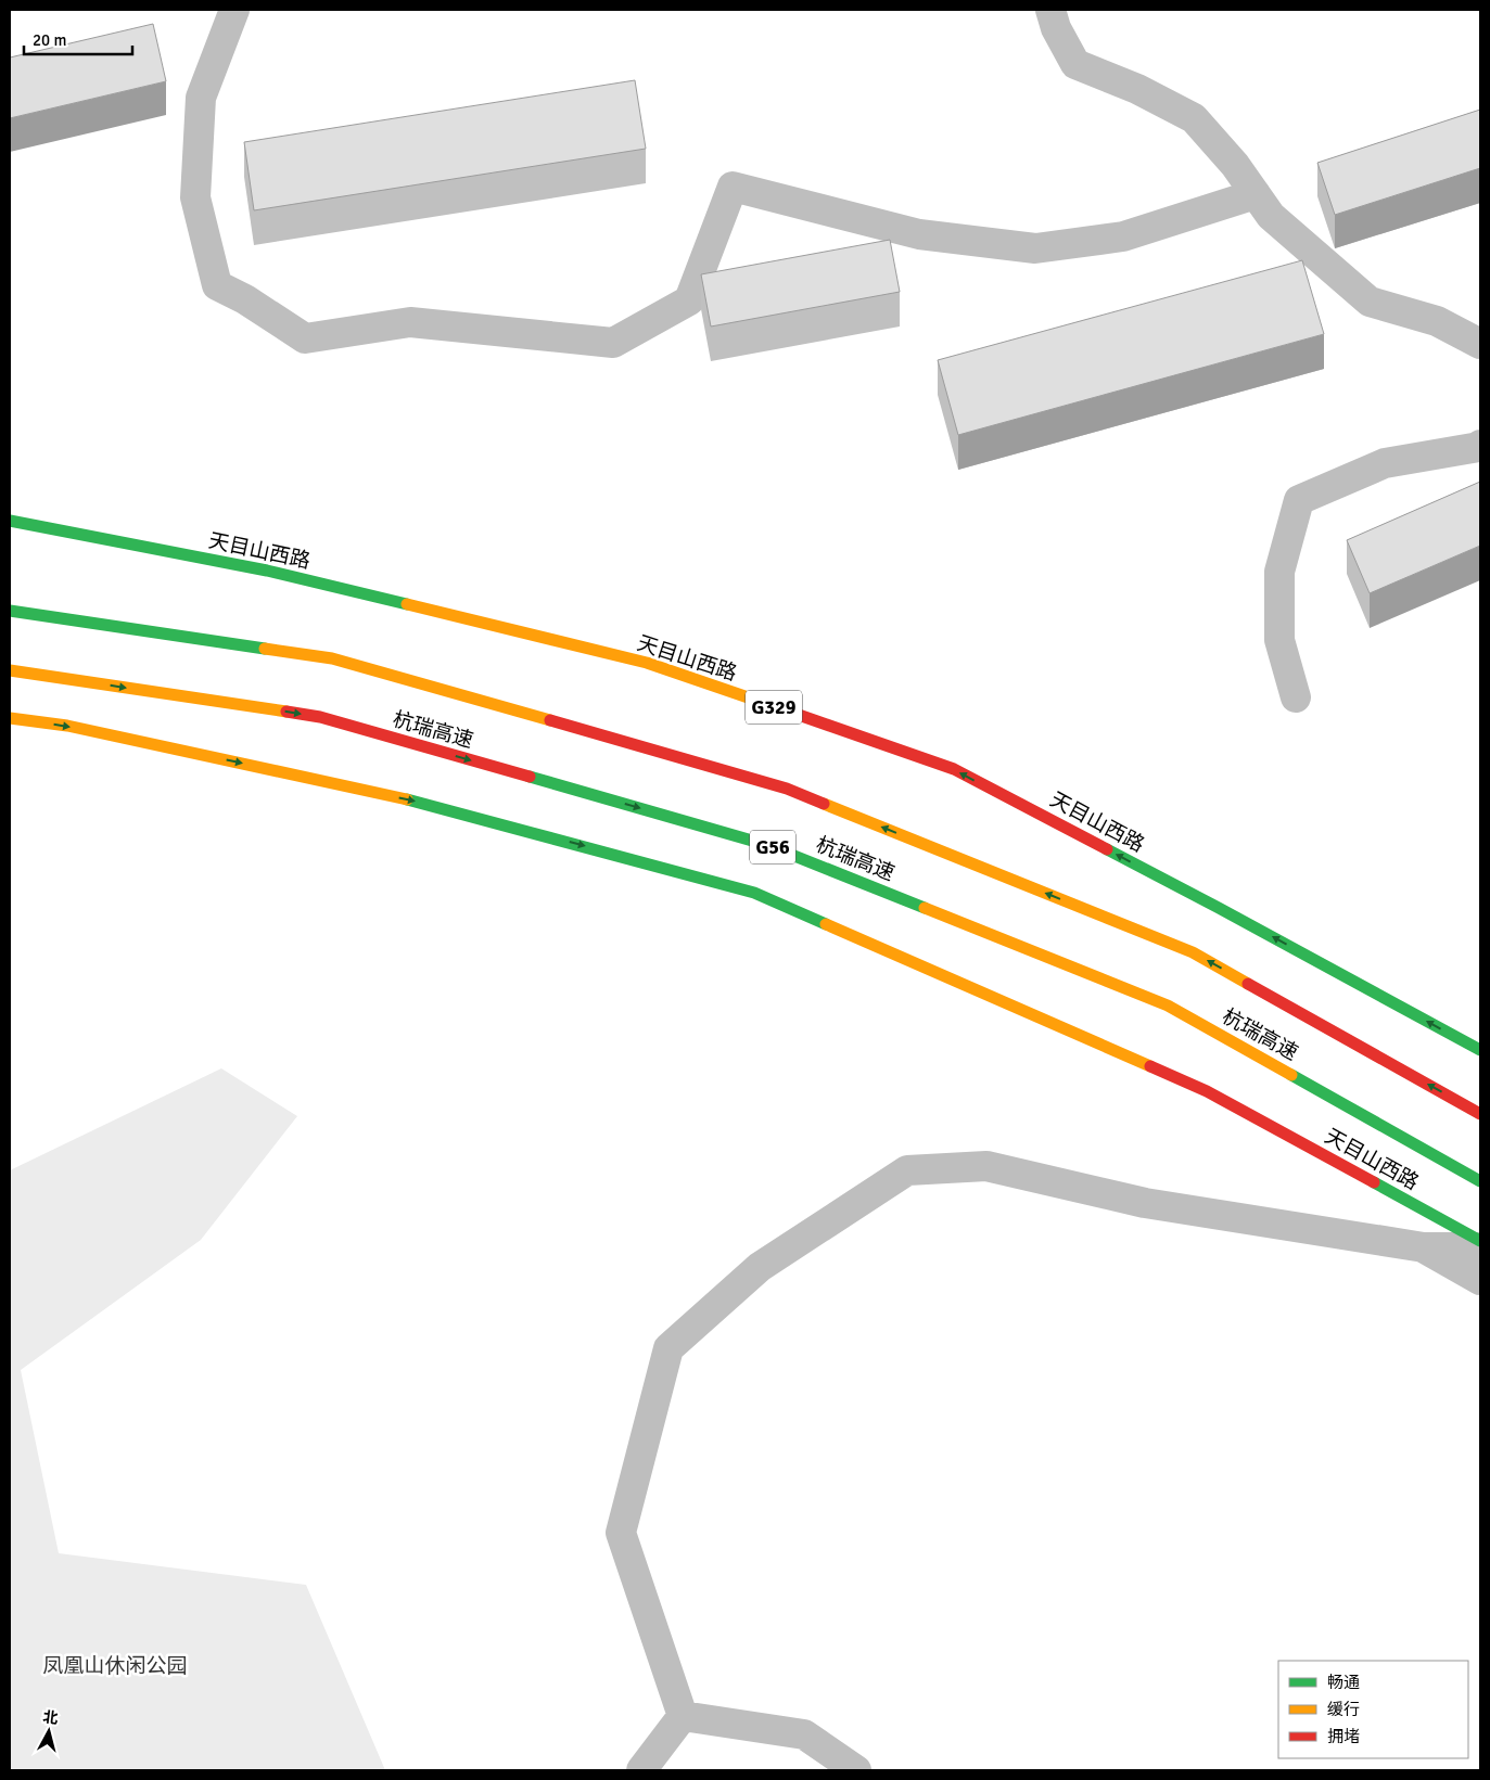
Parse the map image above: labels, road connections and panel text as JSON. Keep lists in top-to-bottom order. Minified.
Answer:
{"streets":{"highway":["天目山西路","G329","杭瑞高速","G56"]},"parks":["凤凰山休闲公园"],"legend":["畅通","缓行","拥堵"],"scale_bar":"20 m","north":"top"}
